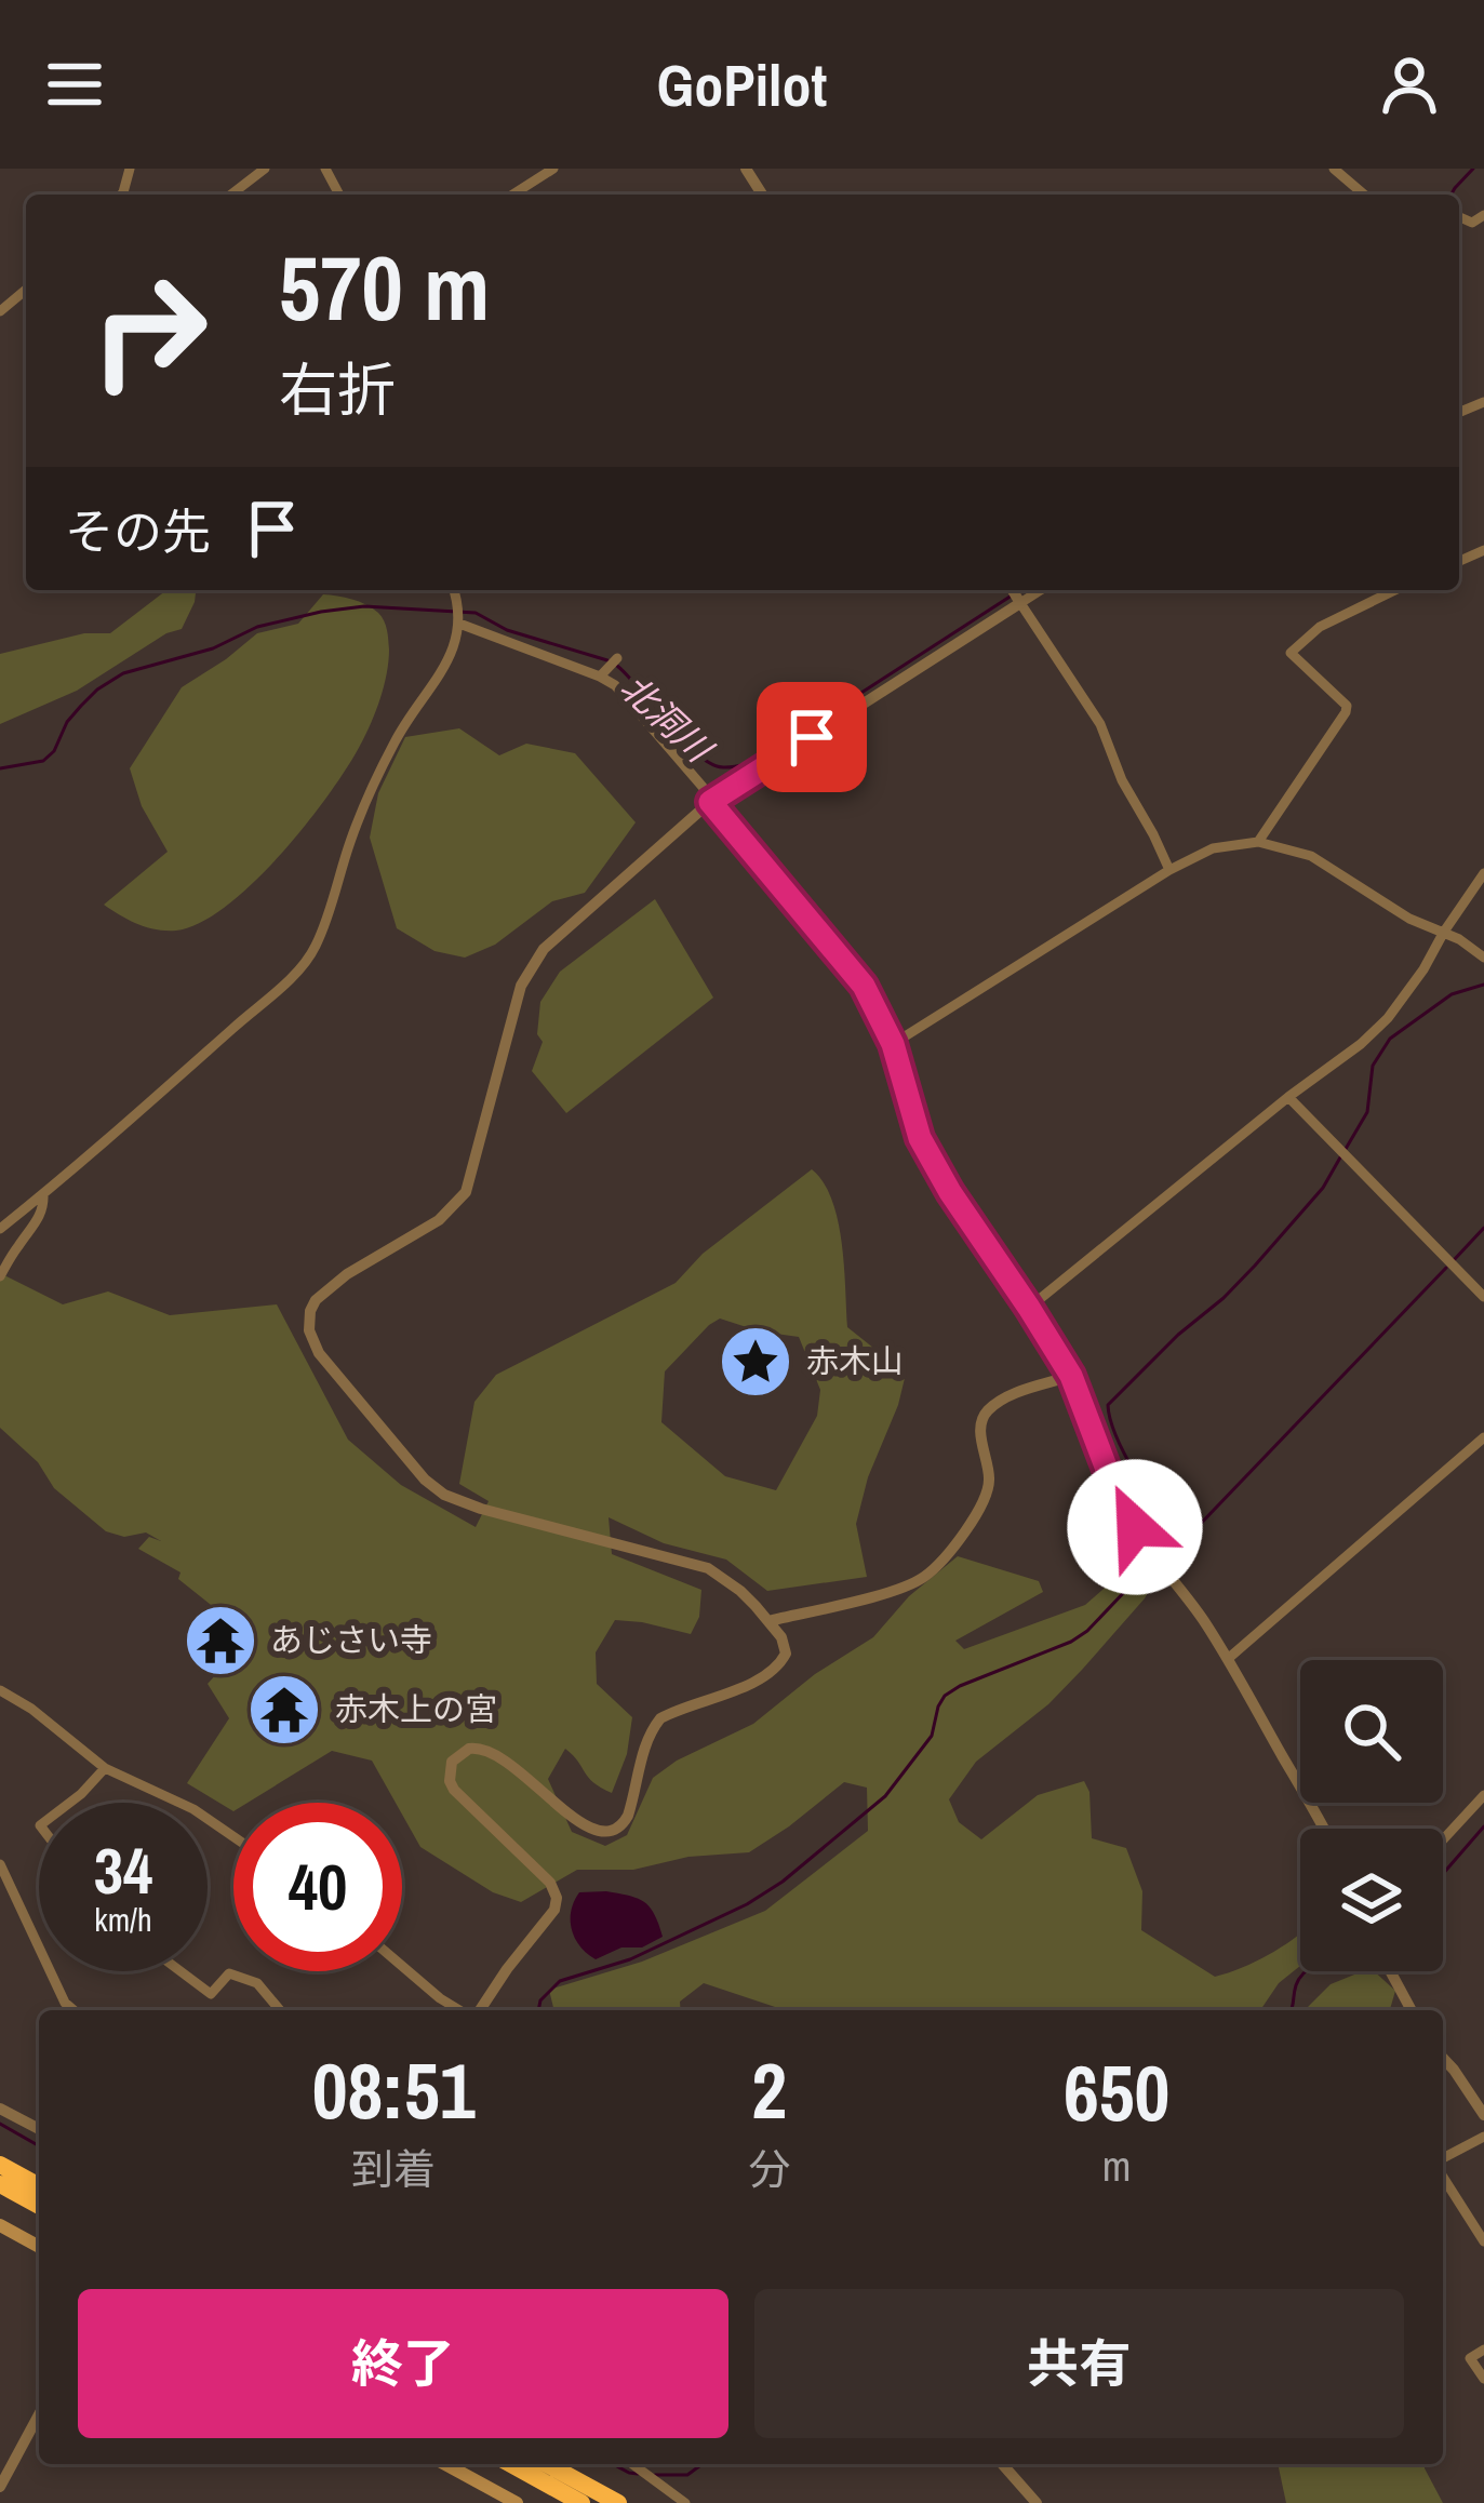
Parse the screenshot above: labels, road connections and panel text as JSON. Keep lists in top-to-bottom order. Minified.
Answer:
{"water":["北洞川"],"places":{"place":["赤木山"],"temple":["あじさい寺","赤木上の宮"]},"page":{"header":"GoPilot","turn":["570 m","右折"],"then":"その先","speed":"34 km/h","limit":"40","eta":["08:51","到着","2","分","650","m"],"buttons":["終了","共有"]}}
